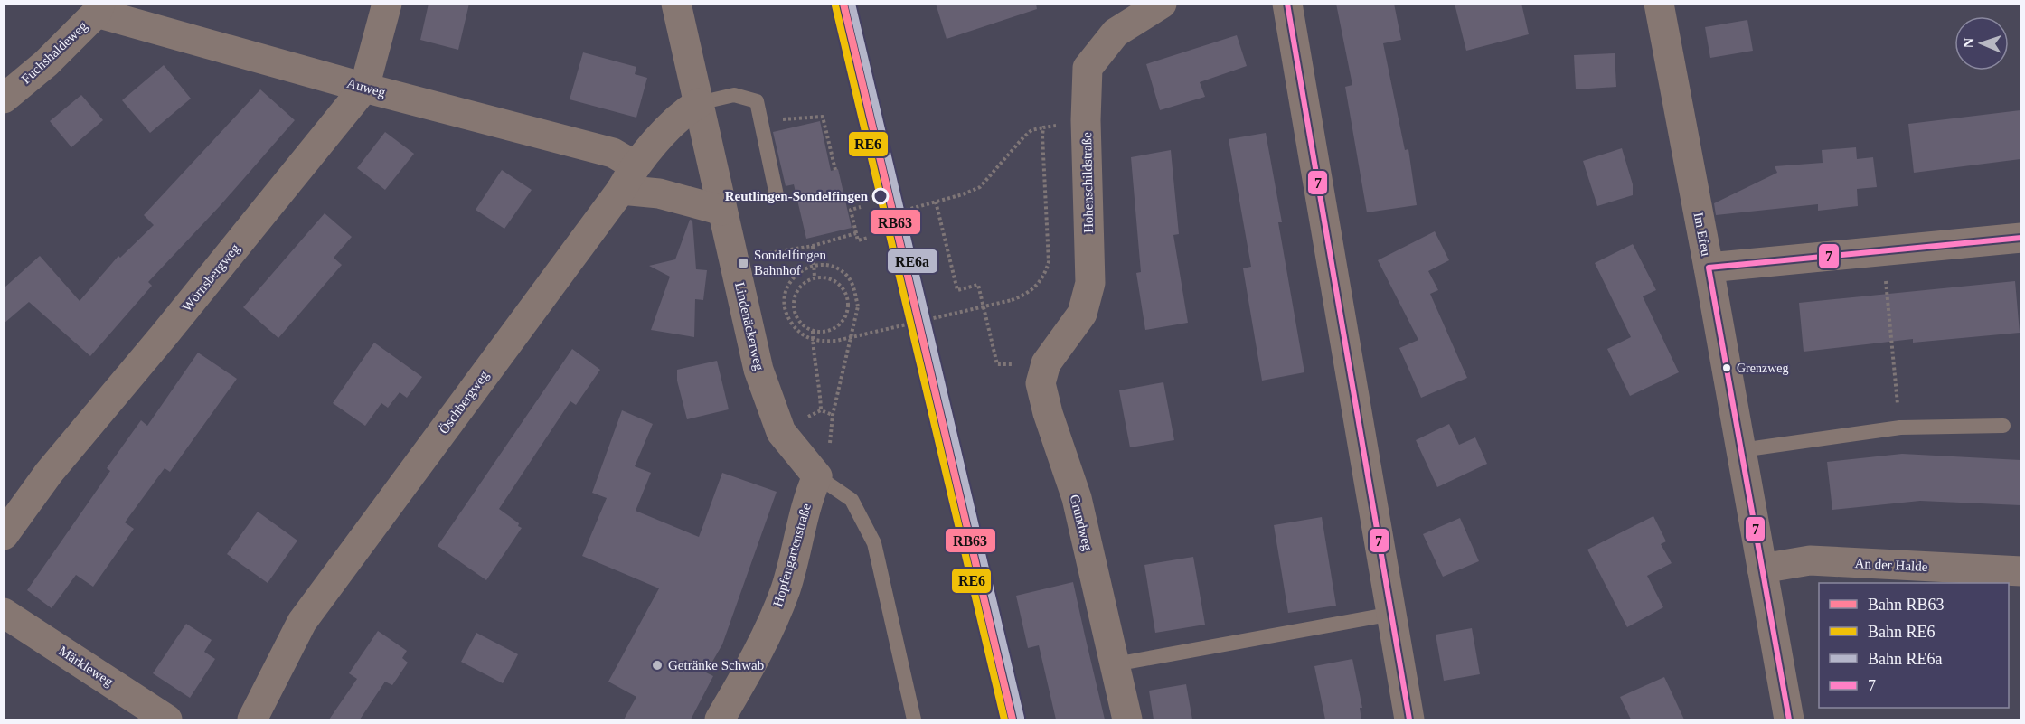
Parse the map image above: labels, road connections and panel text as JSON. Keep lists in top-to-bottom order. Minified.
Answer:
{"streets":{"street":["Fuchshaldeweg","Auweg","Hohenschildstraße","Im Efeu","Wörnsbergweg","Lindenäckerweg","Öschbergweg","Grundweg","Hopfengartenstraße","An der Halde","Märkleweg"]},"crossings":[["Fuchshaldeweg","Auweg"],["Auweg","Wörnsbergweg"],["Auweg","Lindenäckerweg"],["Auweg","Öschbergweg"],["Hohenschildstraße","Grundweg"],["Im Efeu","An der Halde"],["Lindenäckerweg","Öschbergweg"],["Lindenäckerweg","Hopfengartenstraße"]],"places":{"other":["Reutlingen-Sondelfingen","Grenzweg","Getränke Schwab"],"transit":["Sondelfingen Bahnhof"]},"lines":["rail line RB63","rail line RE6a","transit line 7","rail line RE6"],"legend":["Bahn RB63","Bahn RE6","Bahn RE6a","7"],"north":"left"}
